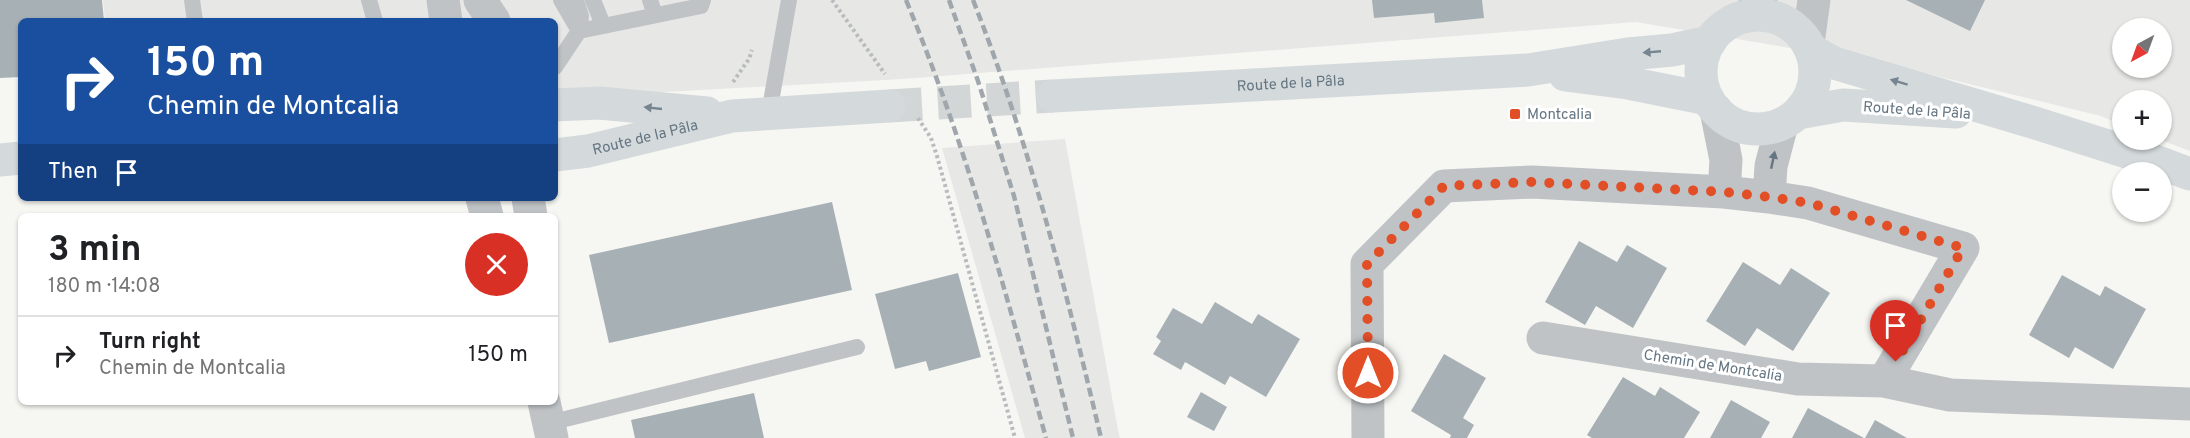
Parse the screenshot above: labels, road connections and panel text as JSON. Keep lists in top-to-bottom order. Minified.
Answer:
{"streets":{"street":["Route de la Pâla","Chemin de Montcalia"]},"places":{"transit":["Montcalia"]},"north":"bottom left","page":{"map_buttons":["+","−"],"turn":["150 m","Chemin de Montcalia"],"then":"Then","heading":["3 min","180 m · 14:08"],"list":[{"name":"Turn right","note":"Chemin de Montcalia","value":"150 m"}]}}
